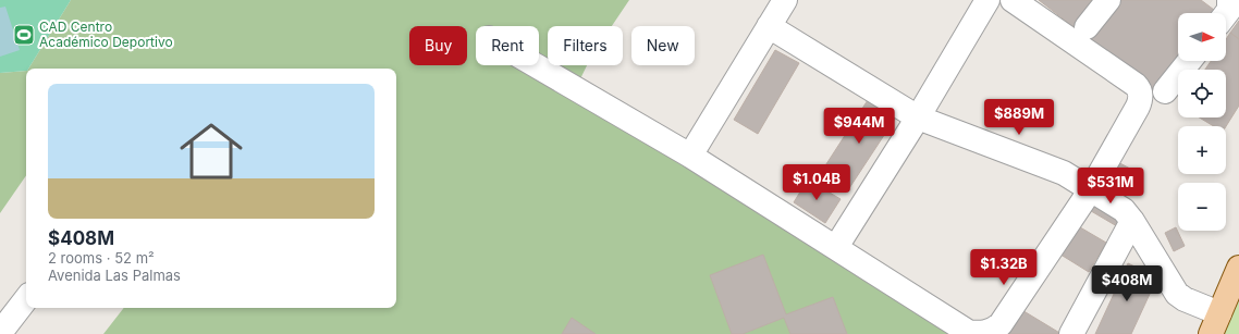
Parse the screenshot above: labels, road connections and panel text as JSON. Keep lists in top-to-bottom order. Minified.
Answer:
{"places":{"sports":["CAD Centro Académico Deportivo"]},"north":"right","page":{"map_buttons":["+","−"],"chip":["Buy","Rent","Filters","New"],"list":[{"name":"$408M","note":"2 rooms · 52 m² · Avenida Las Palmas"}],"price":["$889M","$944M","$1.04B","$531M","$1.32B","$408M"]}}
